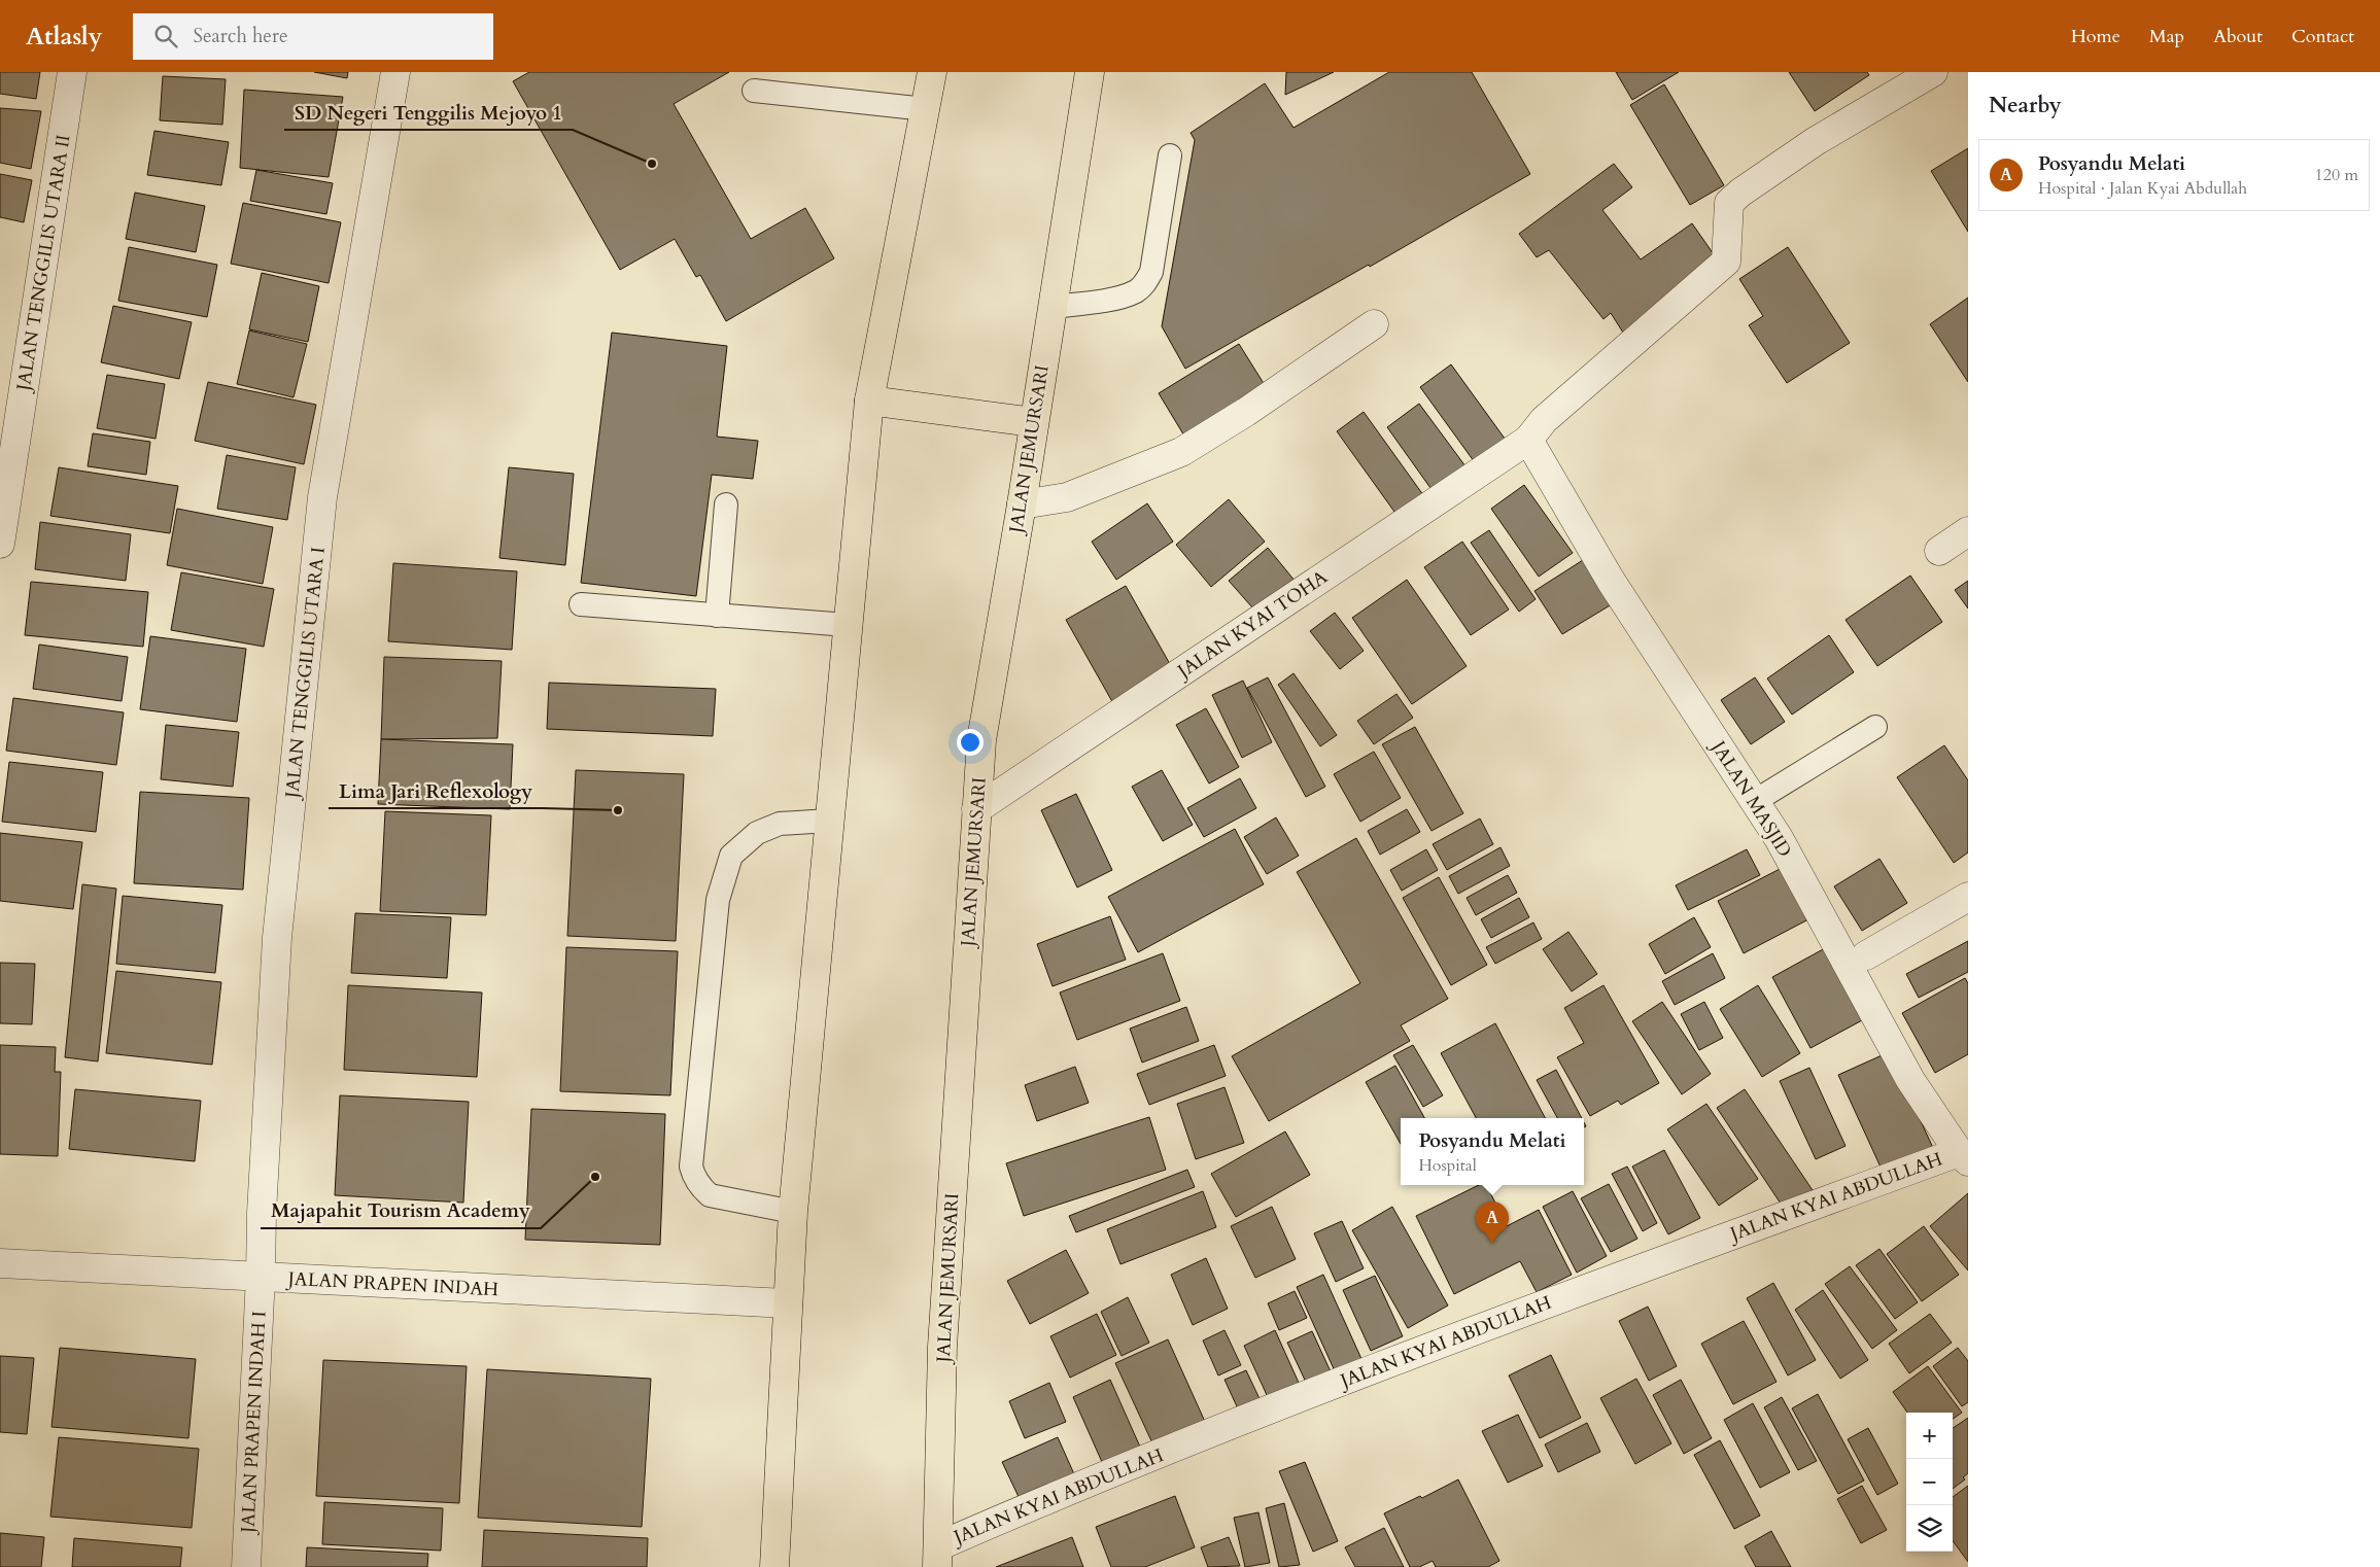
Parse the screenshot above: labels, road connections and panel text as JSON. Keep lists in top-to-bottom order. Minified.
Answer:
{"streets":{"main road":["JALAN JEMURSARI"],"street":["JALAN TENGGILIS UTARA II","JALAN KYAI TOHA","JALAN TENGGILIS UTARA I","JALAN MASJID","JALAN KYAI ABDULLAH","JALAN PRAPEN INDAH","JALAN PRAPEN INDAH I"]},"crossings":[["JALAN JEMURSARI","JALAN KYAI TOHA"],["JALAN JEMURSARI","JALAN KYAI ABDULLAH"],["JALAN KYAI TOHA","JALAN MASJID"],["JALAN TENGGILIS UTARA I","JALAN PRAPEN INDAH"],["JALAN TENGGILIS UTARA I","JALAN PRAPEN INDAH I"],["JALAN MASJID","JALAN KYAI ABDULLAH"],["JALAN PRAPEN INDAH","JALAN PRAPEN INDAH I"]],"places":["SD Negeri Tenggilis Mejoyo 1","Lima Jari Reflexology","Majapahit Tourism Academy"],"page":{"header":"Atlasly","search":"Search here","nav":["Home","Map","About","Contact"],"heading":"Nearby","list":[{"mark":"A","name":"Posyandu Melati","note":"Hospital · Jalan Kyai Abdullah","value":"120 m"}],"popup":["Posyandu Melati","Hospital"],"pins":"A","map_buttons":["+","−"]}}
